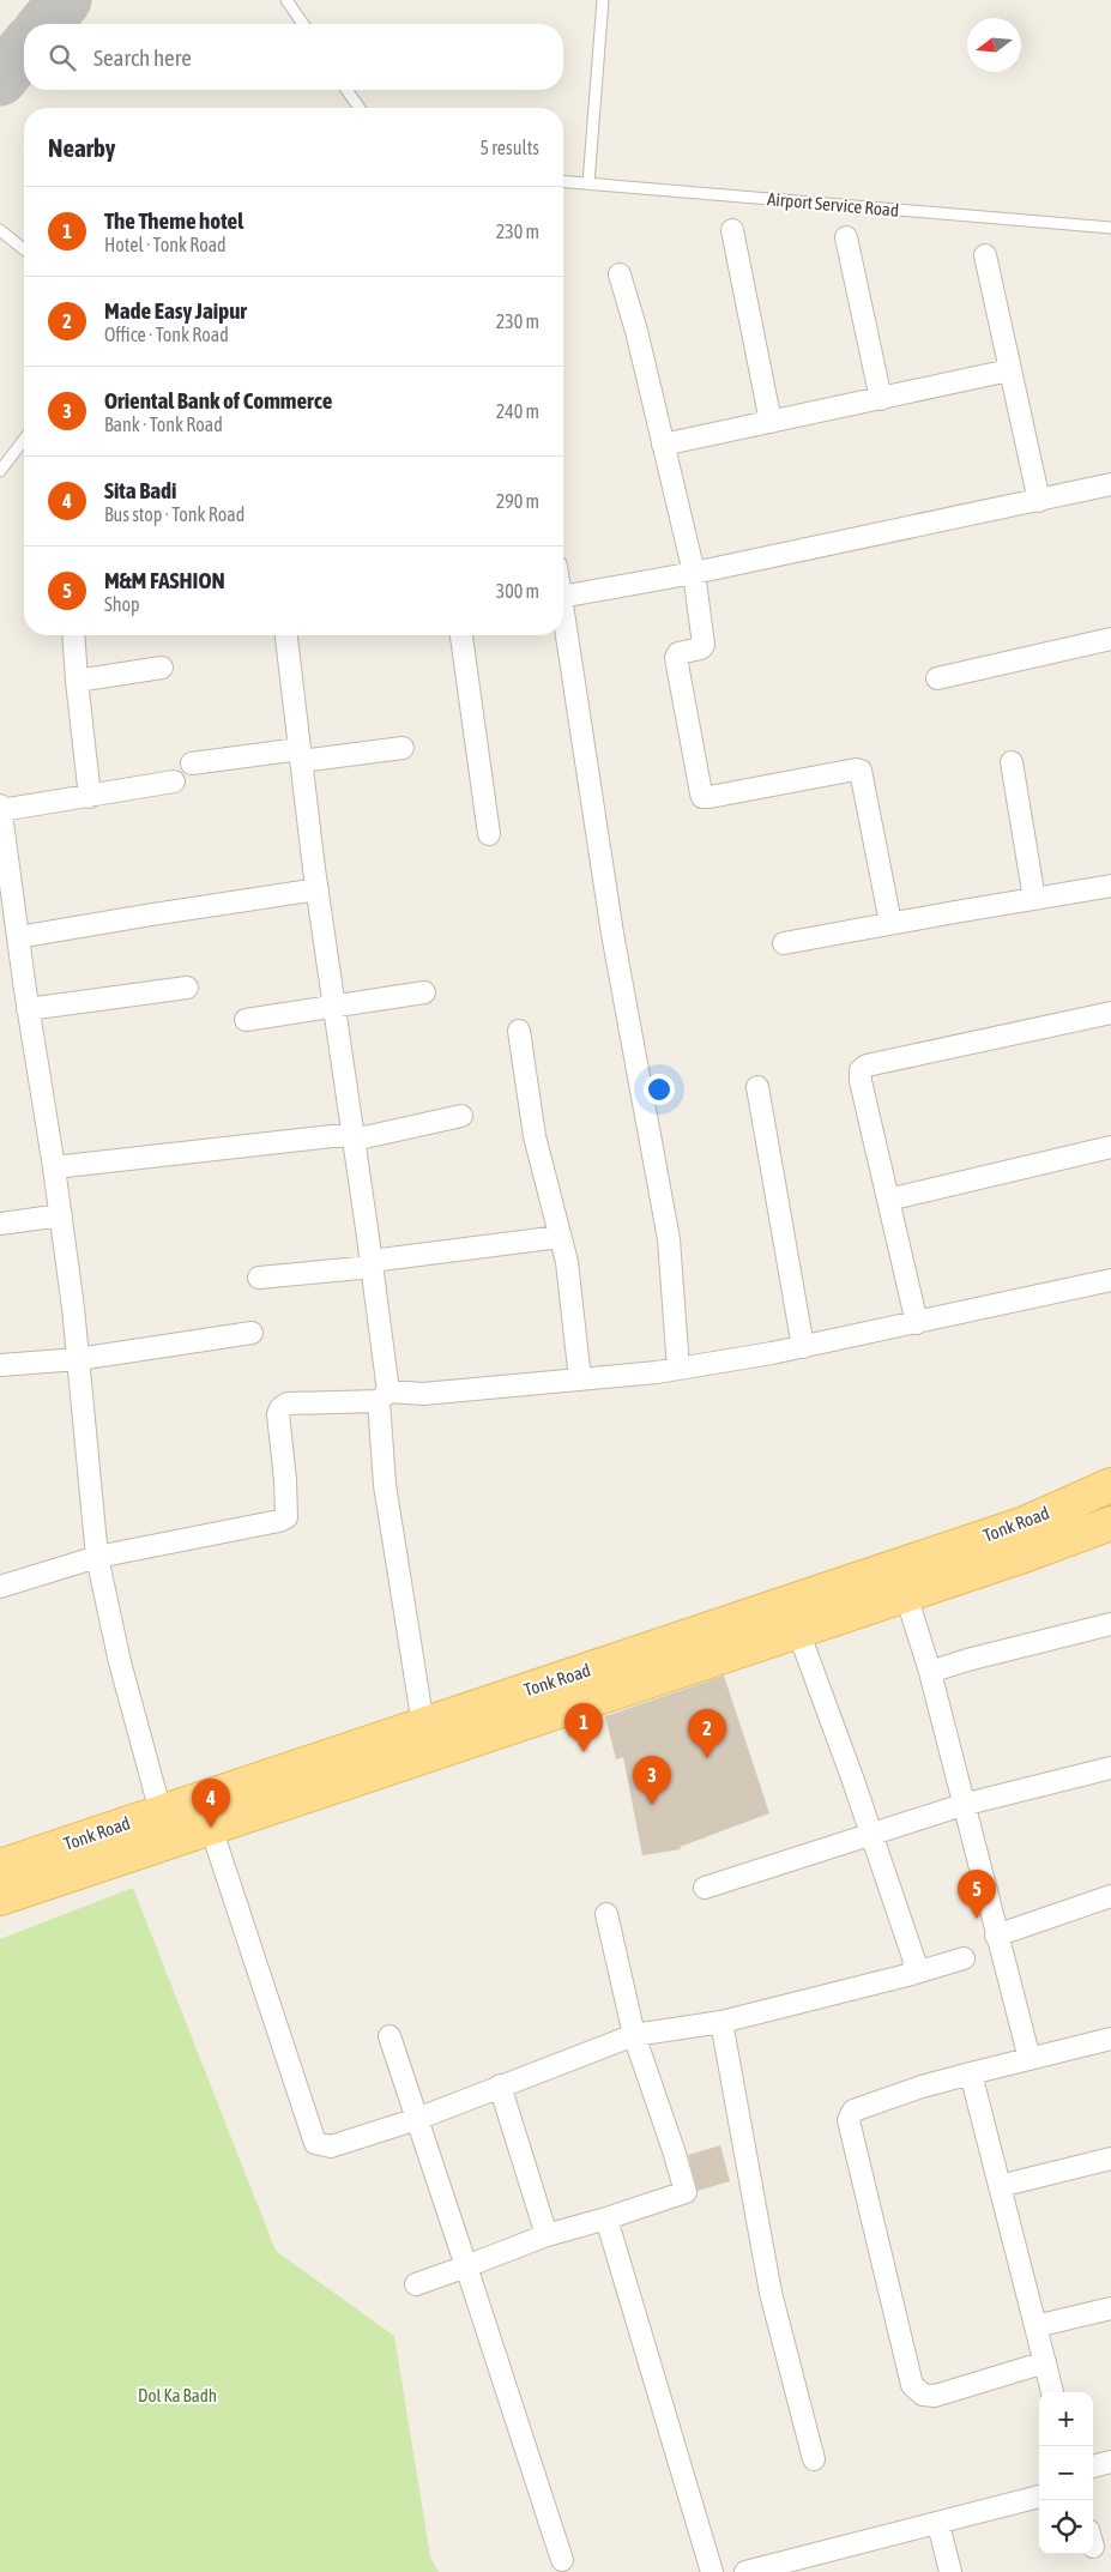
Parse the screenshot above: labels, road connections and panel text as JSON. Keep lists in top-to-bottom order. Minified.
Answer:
{"streets":{"main road":["Tonk Road"],"lane":["Airport Service Road"]},"parks":["Dol Ka Badh"],"north":"left","page":{"search":"Search here","heading":["Nearby","5 results"],"list":[{"mark":"1","name":"The Theme hotel","note":"Hotel · Tonk Road","value":"230 m"},{"mark":"2","name":"Made Easy Jaipur","note":"Office · Tonk Road","value":"230 m"},{"mark":"3","name":"Oriental Bank of Commerce","note":"Bank · Tonk Road","value":"240 m"},{"mark":"4","name":"Sita Badi","note":"Bus stop · Tonk Road","value":"290 m"},{"mark":"5","name":"M&M FASHION","note":"Shop","value":"300 m"}],"pins":["1","2","3","4","5"],"map_buttons":["+","−"]}}
